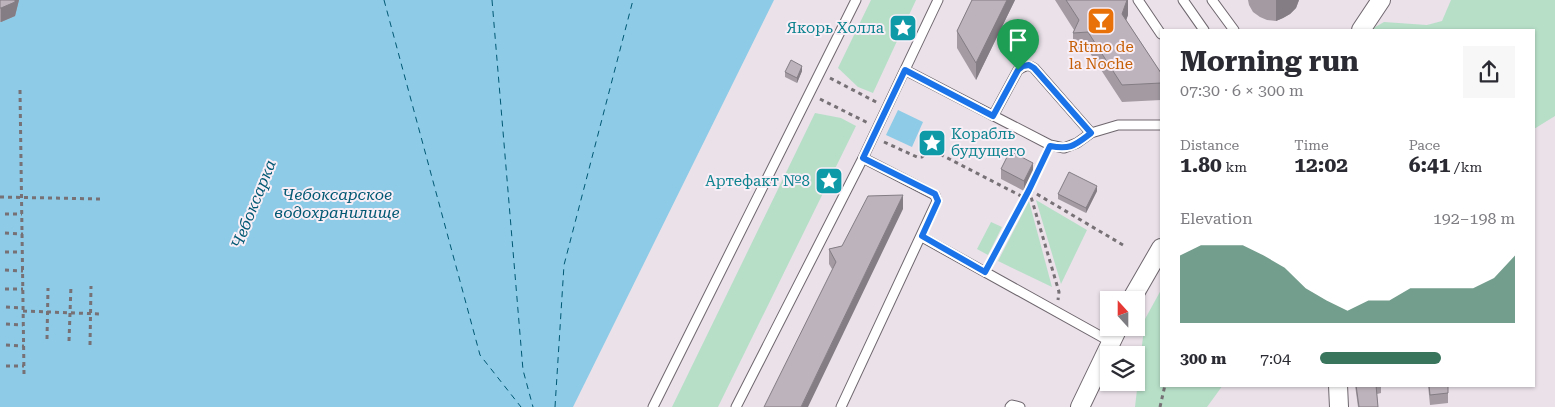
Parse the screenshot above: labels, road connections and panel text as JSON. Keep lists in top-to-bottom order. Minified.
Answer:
{"water":["Чебоксарское водохранилище","Чебоксарка"],"places":{"bar":["Ritmo de la Noche"],"place":["Якорь Холла","Корабль будущего","Артефакт №8"]},"north":"top","page":{"heading":["Morning run","07:30 · 6 × 300 m"],"stats":[["Distance","1.80 km"],["Time","12:02"],["Pace","6:41 /km"]],"chart":["Elevation","192–198 m"],"list":[{"name":"300 m","note":"7:04"}]}}
